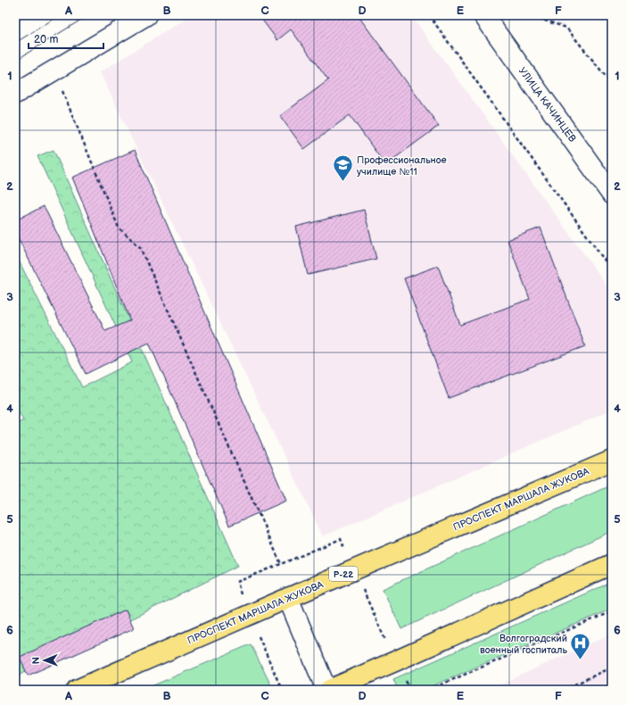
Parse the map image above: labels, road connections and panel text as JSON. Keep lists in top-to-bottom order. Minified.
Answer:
{"streets":{"highway":["ПРОСПЕКТ МАРШАЛА ЖУКОВА","Р-22"],"street":["УЛИЦА КАЧИНЦЕВ"]},"places":{"school or university":["Профессиональное училище №11"],"hospital":["Волгоградский военный госпиталь"]},"scale_bar":"20 m","north":"left","grid":{"columns":["A","B","C","D","E","F"],"rows":["1","2","3","4","5","6"]}}
